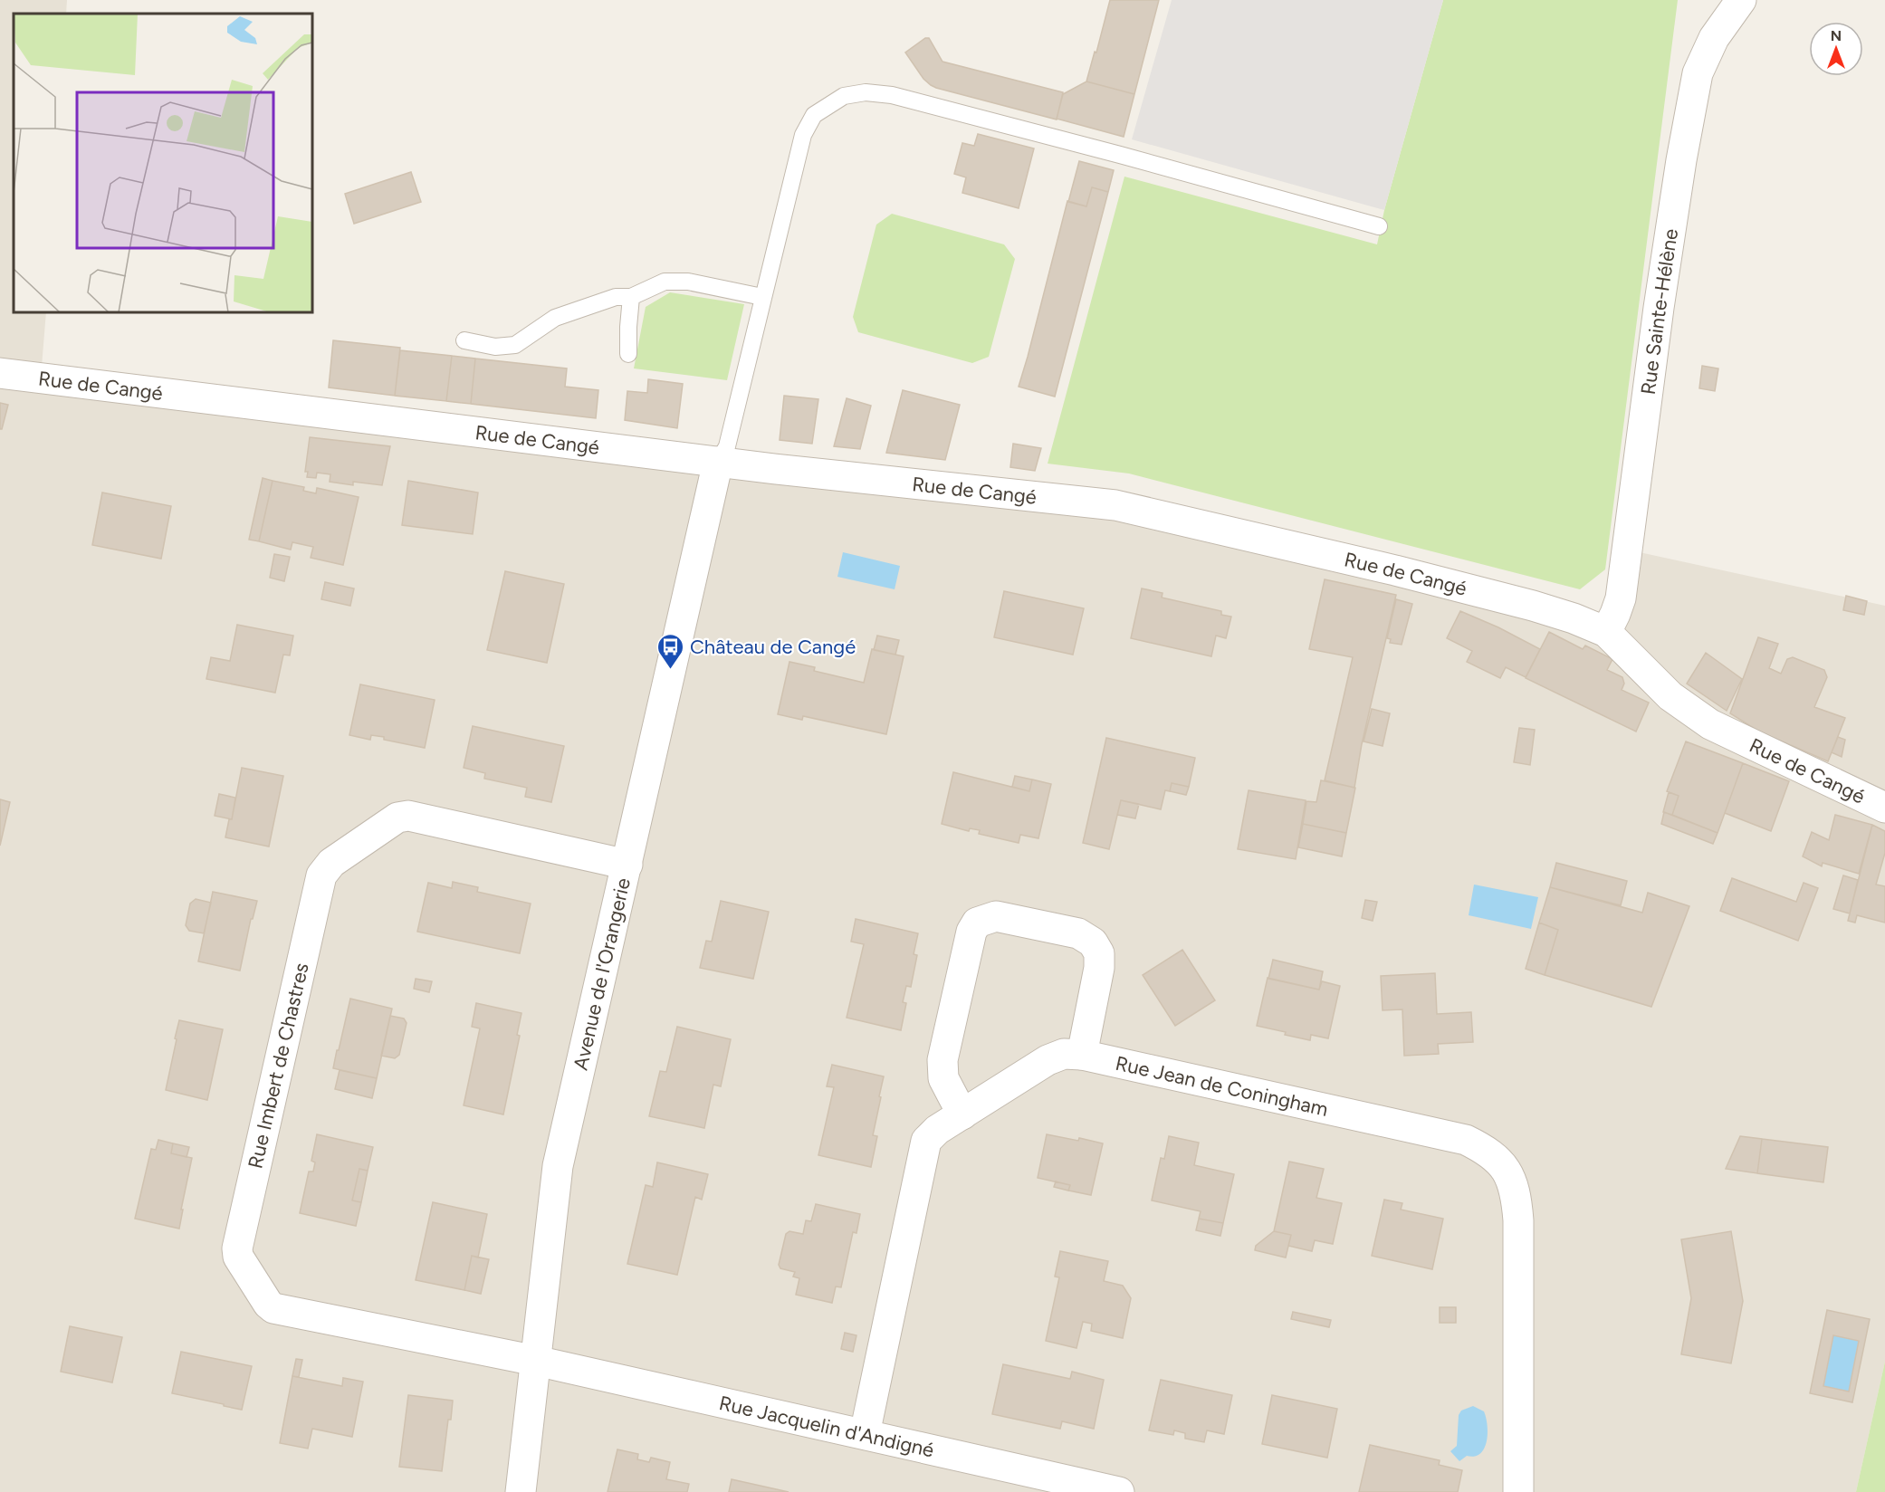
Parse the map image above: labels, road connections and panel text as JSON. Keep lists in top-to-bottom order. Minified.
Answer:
{"streets":{"street":["Rue Sainte-Hélène","Rue de Cangé","Avenue de l'Orangerie","Rue Imbert de Chastres","Rue Jean de Coningham","Rue Jacquelin d'Andigné"]},"crossings":[["Rue Sainte-Hélène","Rue de Cangé"],["Rue de Cangé","Avenue de l'Orangerie"],["Avenue de l'Orangerie","Rue Imbert de Chastres"],["Avenue de l'Orangerie","Rue Jacquelin d'Andigné"],["Rue Imbert de Chastres","Rue Jacquelin d'Andigné"],["Rue Jean de Coningham","Rue Jacquelin d'Andigné"]],"places":{"bus stop":["Château de Cangé"]},"north":"top"}
